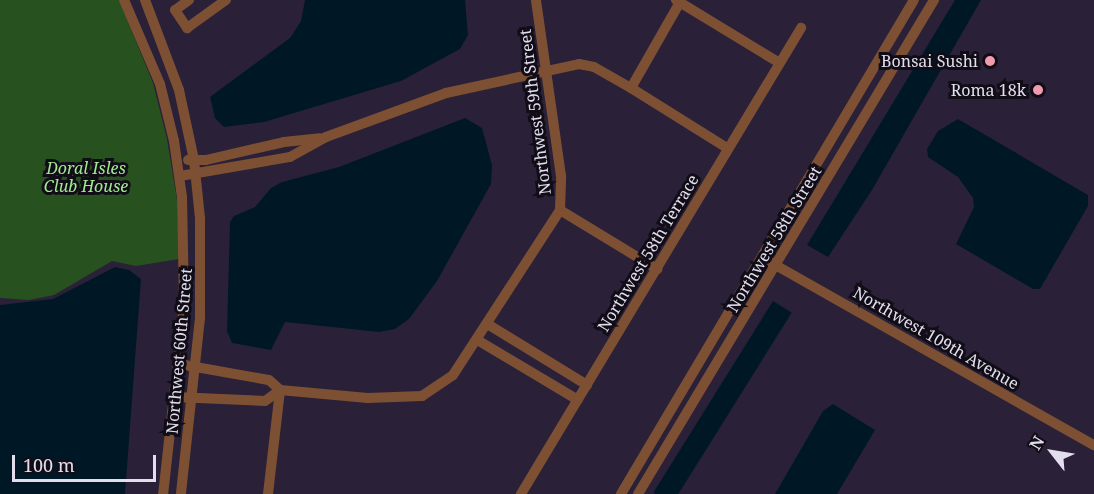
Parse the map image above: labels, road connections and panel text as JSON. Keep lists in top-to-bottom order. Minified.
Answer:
{"streets":{"street":["Northwest 59th Street","Northwest 58th Street","Northwest 58th Terrace","Northwest 109th Avenue","Northwest 60th Street"]},"crossings":[["Northwest 58th Street","Northwest 109th Avenue"]],"parks":["Doral Isles Club House"],"places":["Bonsai Sushi","Roma 18k"],"scale_bar":"100 m","north":"top left"}
